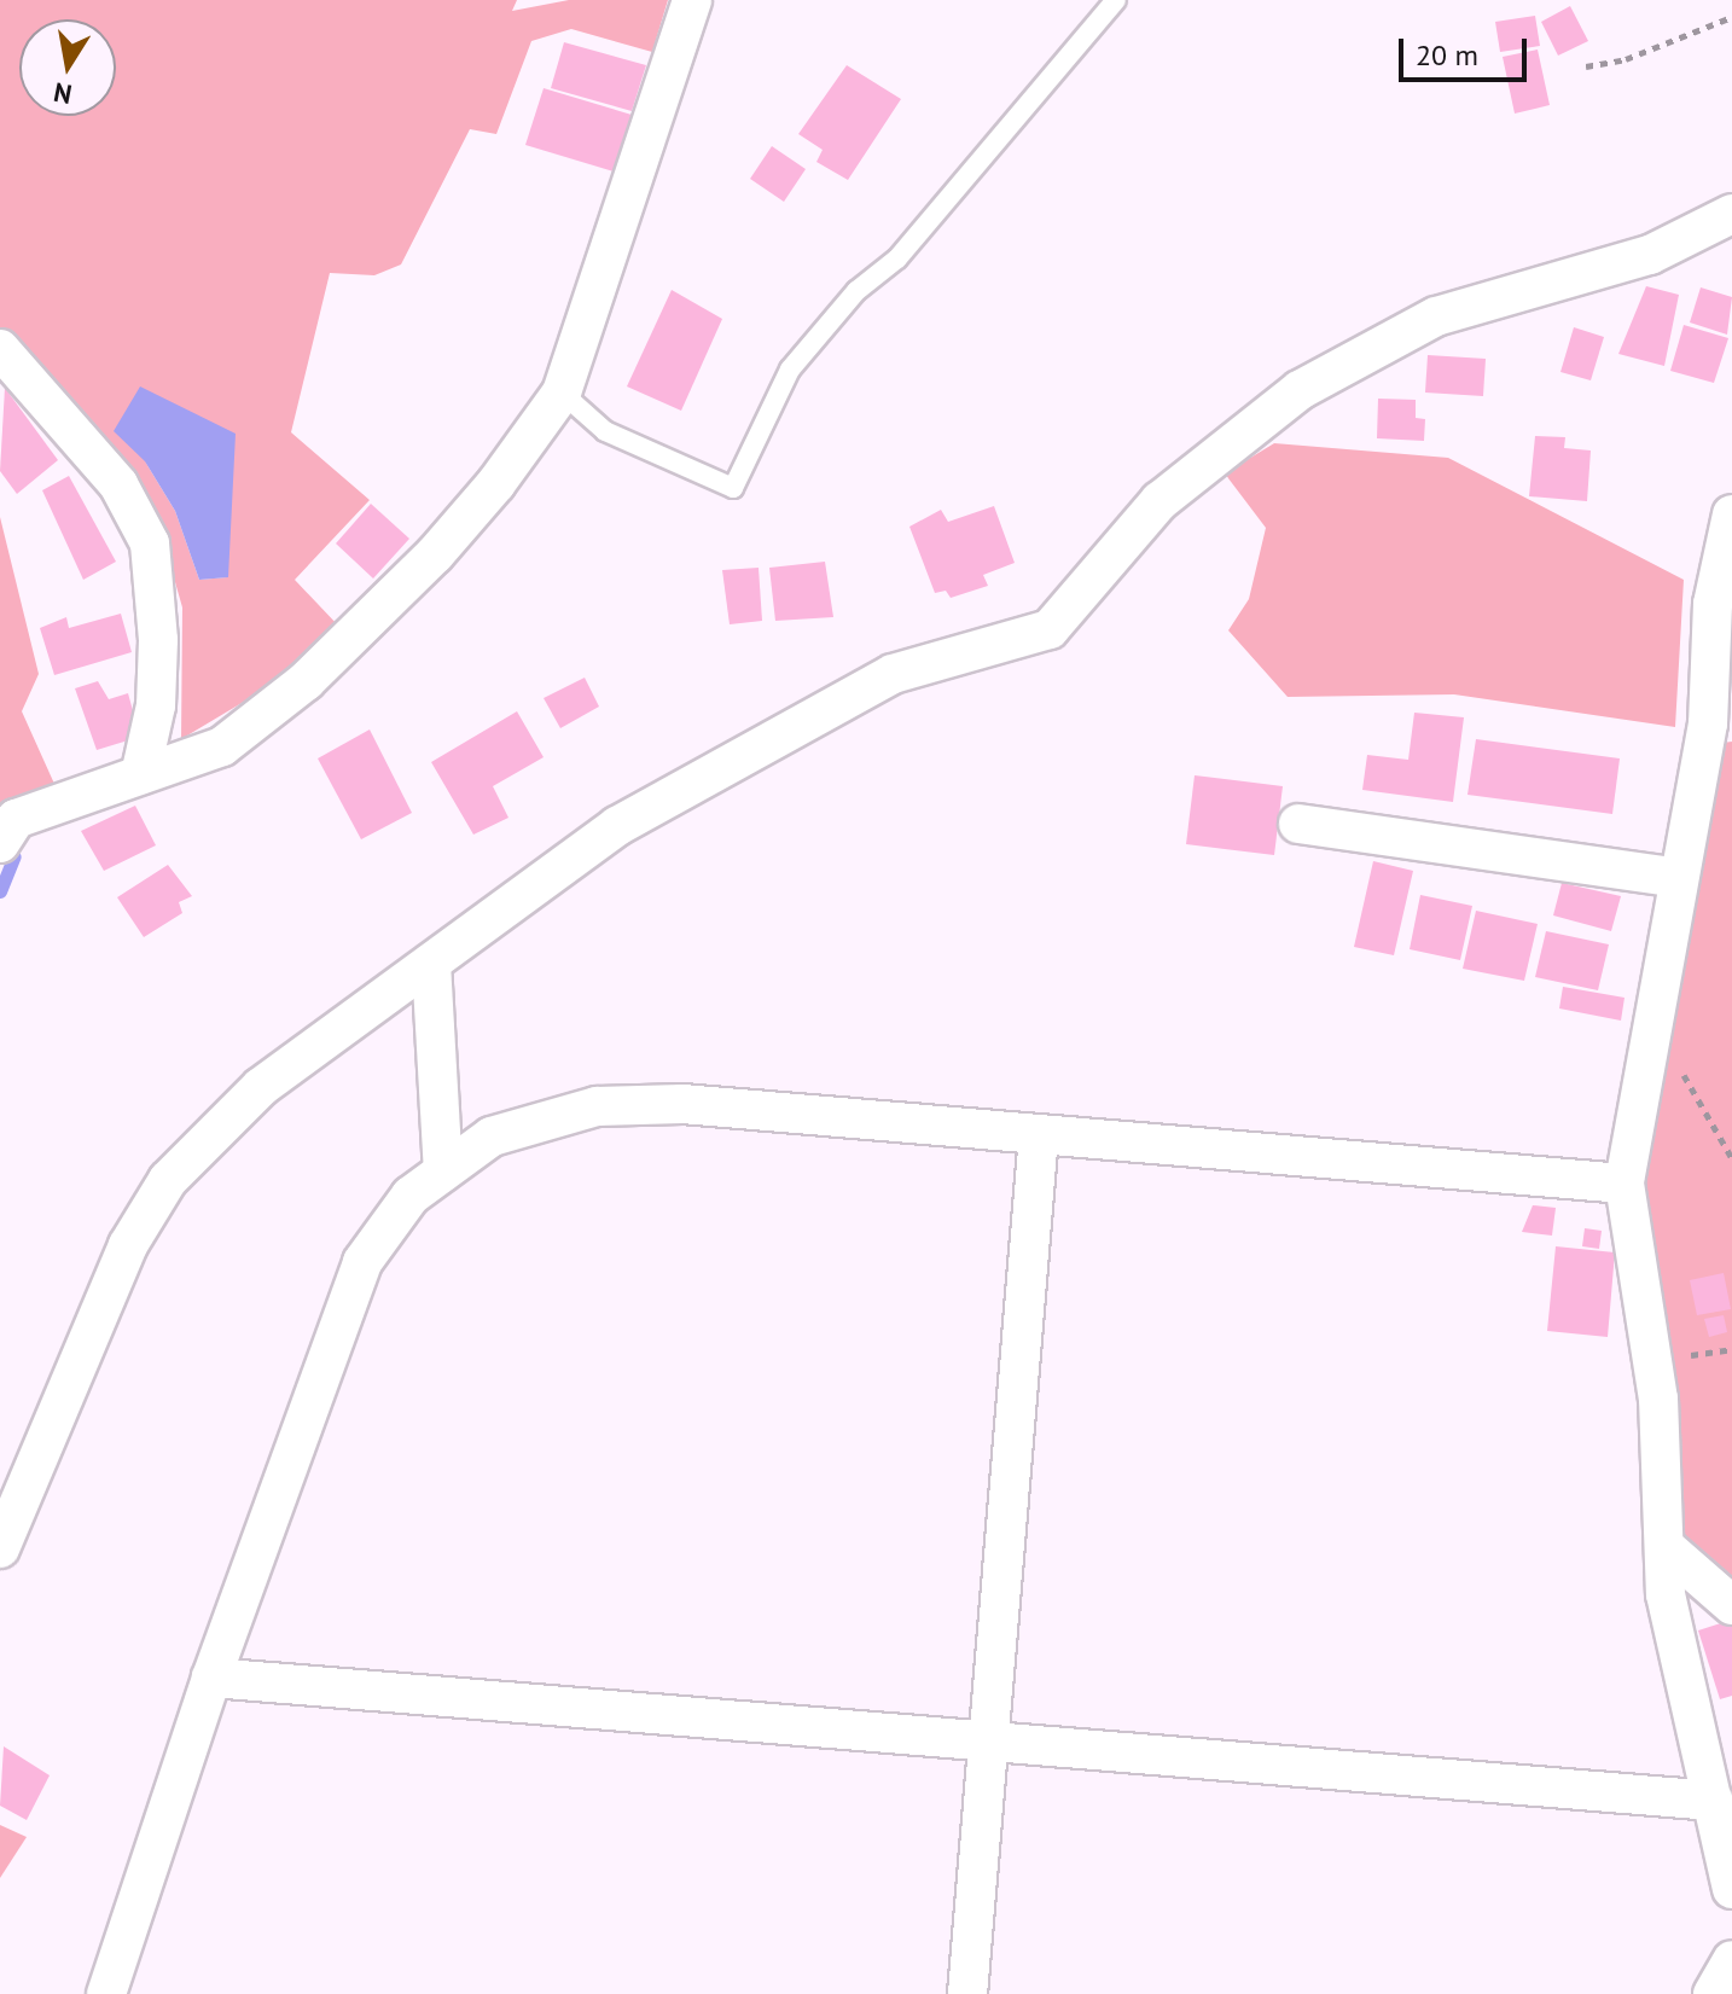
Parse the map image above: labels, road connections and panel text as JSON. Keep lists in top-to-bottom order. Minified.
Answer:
{"scale_bar":"20 m","north":"bottom"}
